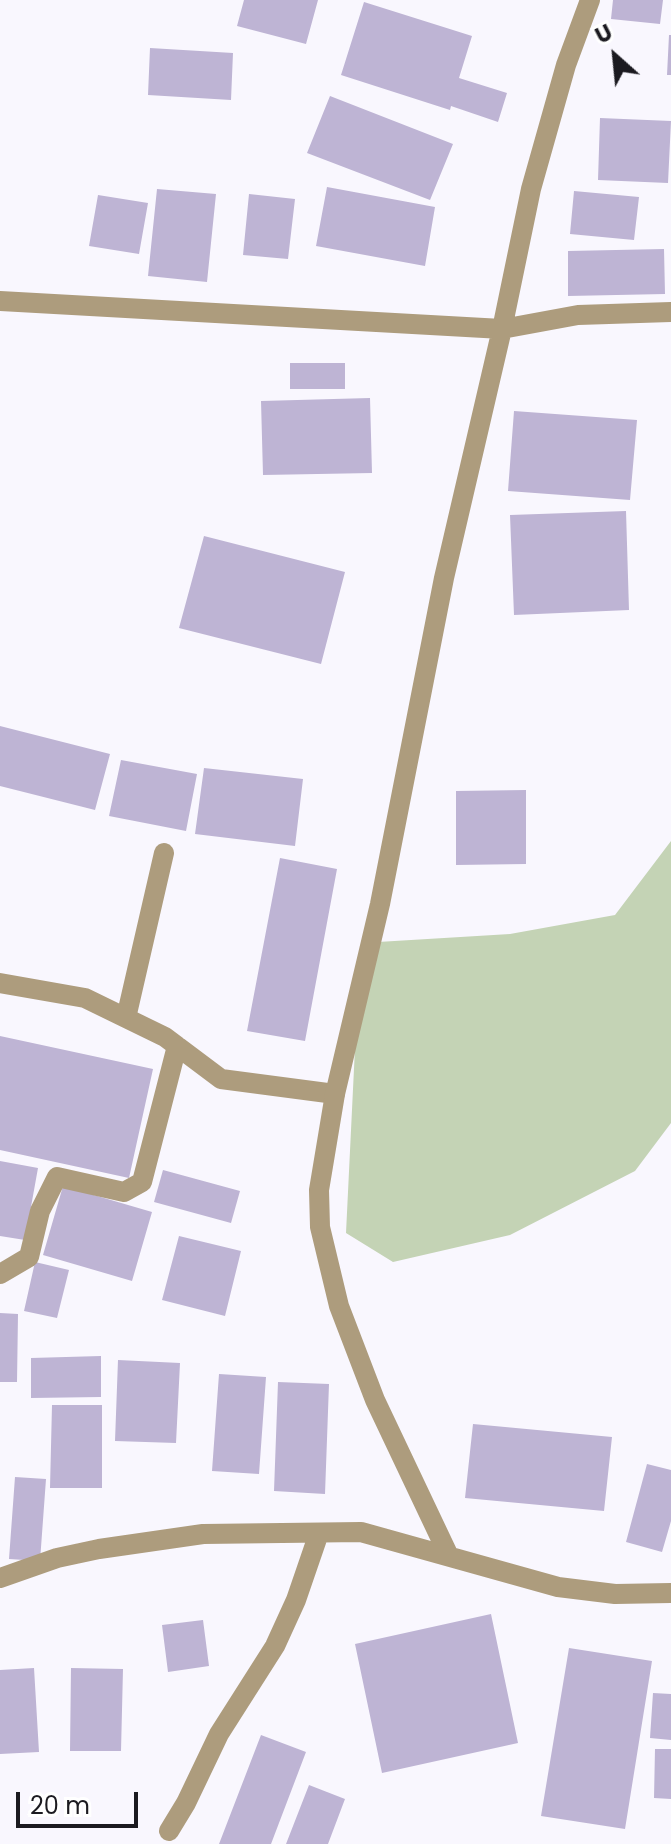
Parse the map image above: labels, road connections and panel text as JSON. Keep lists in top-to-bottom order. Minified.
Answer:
{"scale_bar":"20 m","north":"top left"}
